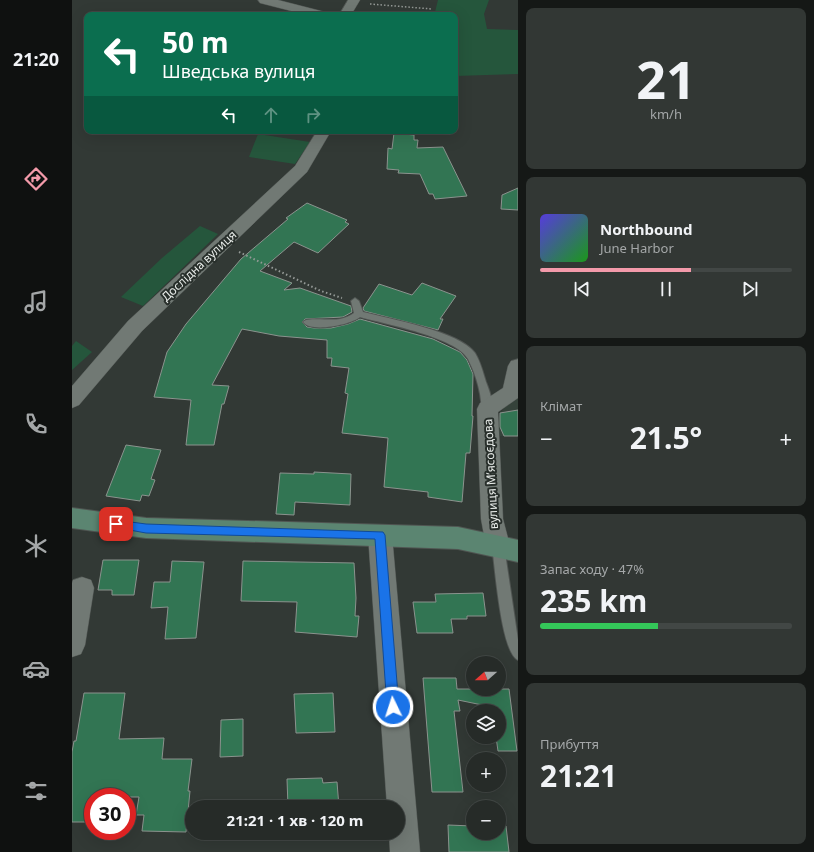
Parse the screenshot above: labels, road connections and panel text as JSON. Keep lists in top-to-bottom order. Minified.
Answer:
{"streets":{"street":["Дослідна вулиця","вулиця Мʼясоєдова"]},"north":"left","page":{"tabs":"21:20","tile":[["21","km/h"],"Клімат",["Запас ходу · 47%","235 km"],["Прибуття","21:21"]],"turn":["50 m","Шведська вулиця"],"song":["Northbound","June Harbor"],"heat":["−","21.5°","+"],"map_buttons":["+","−"],"limit":"30","trip":"21:21 · 1 хв · 120 m"}}
